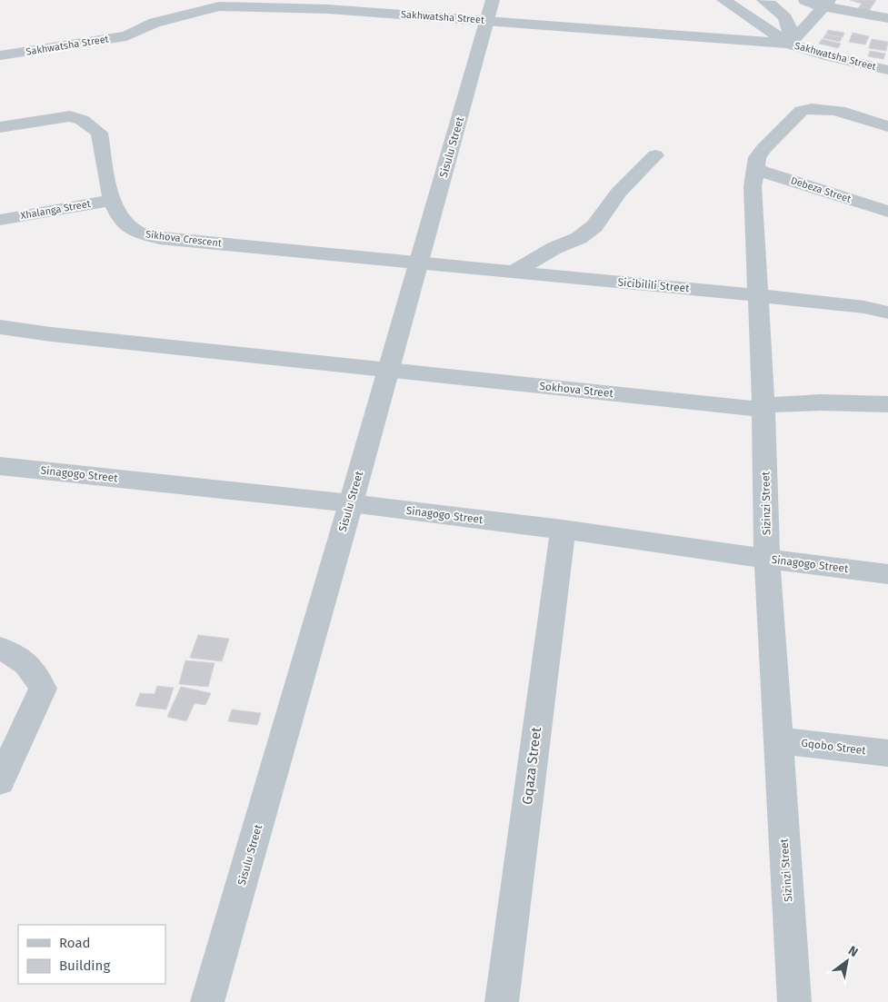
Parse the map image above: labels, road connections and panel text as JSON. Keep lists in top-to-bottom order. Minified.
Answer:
{"streets":{"street":["Sakhwatsha Street","Sisulu Street","Debeza Street","Xhalanga Street","Sikhova Crescent","Sicibilili Street","Sokhova Street","Sinagogo Street","Sizinzi Street","Gqobo Street","Gqaza Street"]},"crossings":[["Sakhwatsha Street","Sisulu Street"],["Sisulu Street","Sikhova Crescent"],["Sisulu Street","Sicibilili Street"],["Sisulu Street","Sokhova Street"],["Sisulu Street","Sinagogo Street"],["Debeza Street","Sizinzi Street"],["Xhalanga Street","Sikhova Crescent"],["Sikhova Crescent","Sicibilili Street"],["Sicibilili Street","Sizinzi Street"],["Sokhova Street","Sizinzi Street"],["Sinagogo Street","Sizinzi Street"],["Sinagogo Street","Gqaza Street"],["Sizinzi Street","Gqobo Street"]],"legend":["Road","Building"],"north":"top right"}
